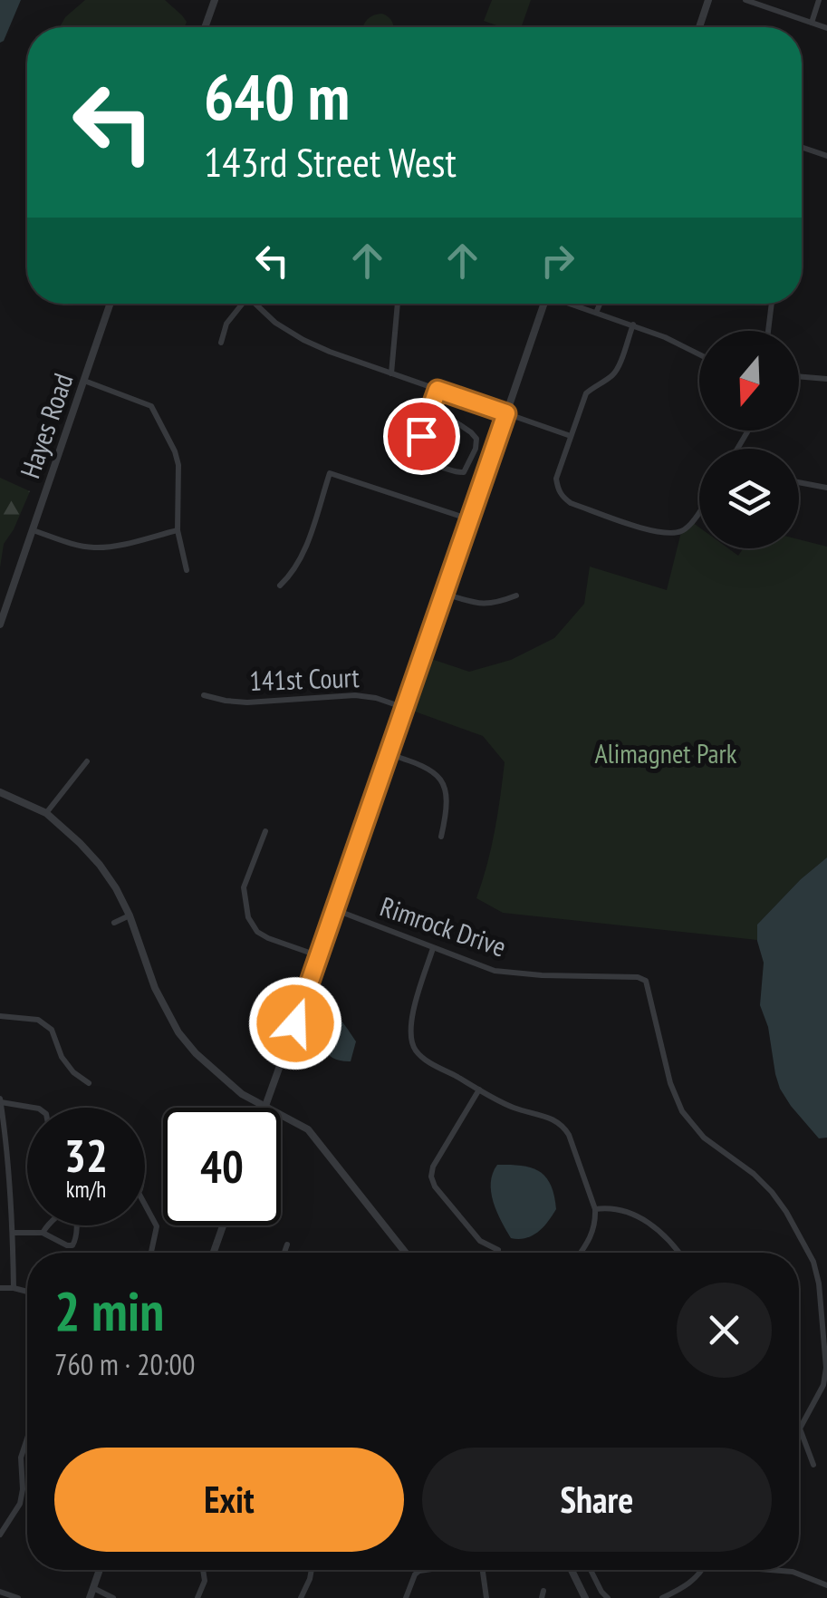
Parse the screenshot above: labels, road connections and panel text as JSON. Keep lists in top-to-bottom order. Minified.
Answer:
{"streets":{"street":["Hayes Road","141st Court","Rimrock Drive"]},"parks":["Alimagnet Park"],"north":"bottom","page":{"turn":["640 m","143rd Street West"],"speed":"32 km/h","limit":"40","heading":["2 min","760 m · 20:00"],"buttons":["Exit","Share"]}}
